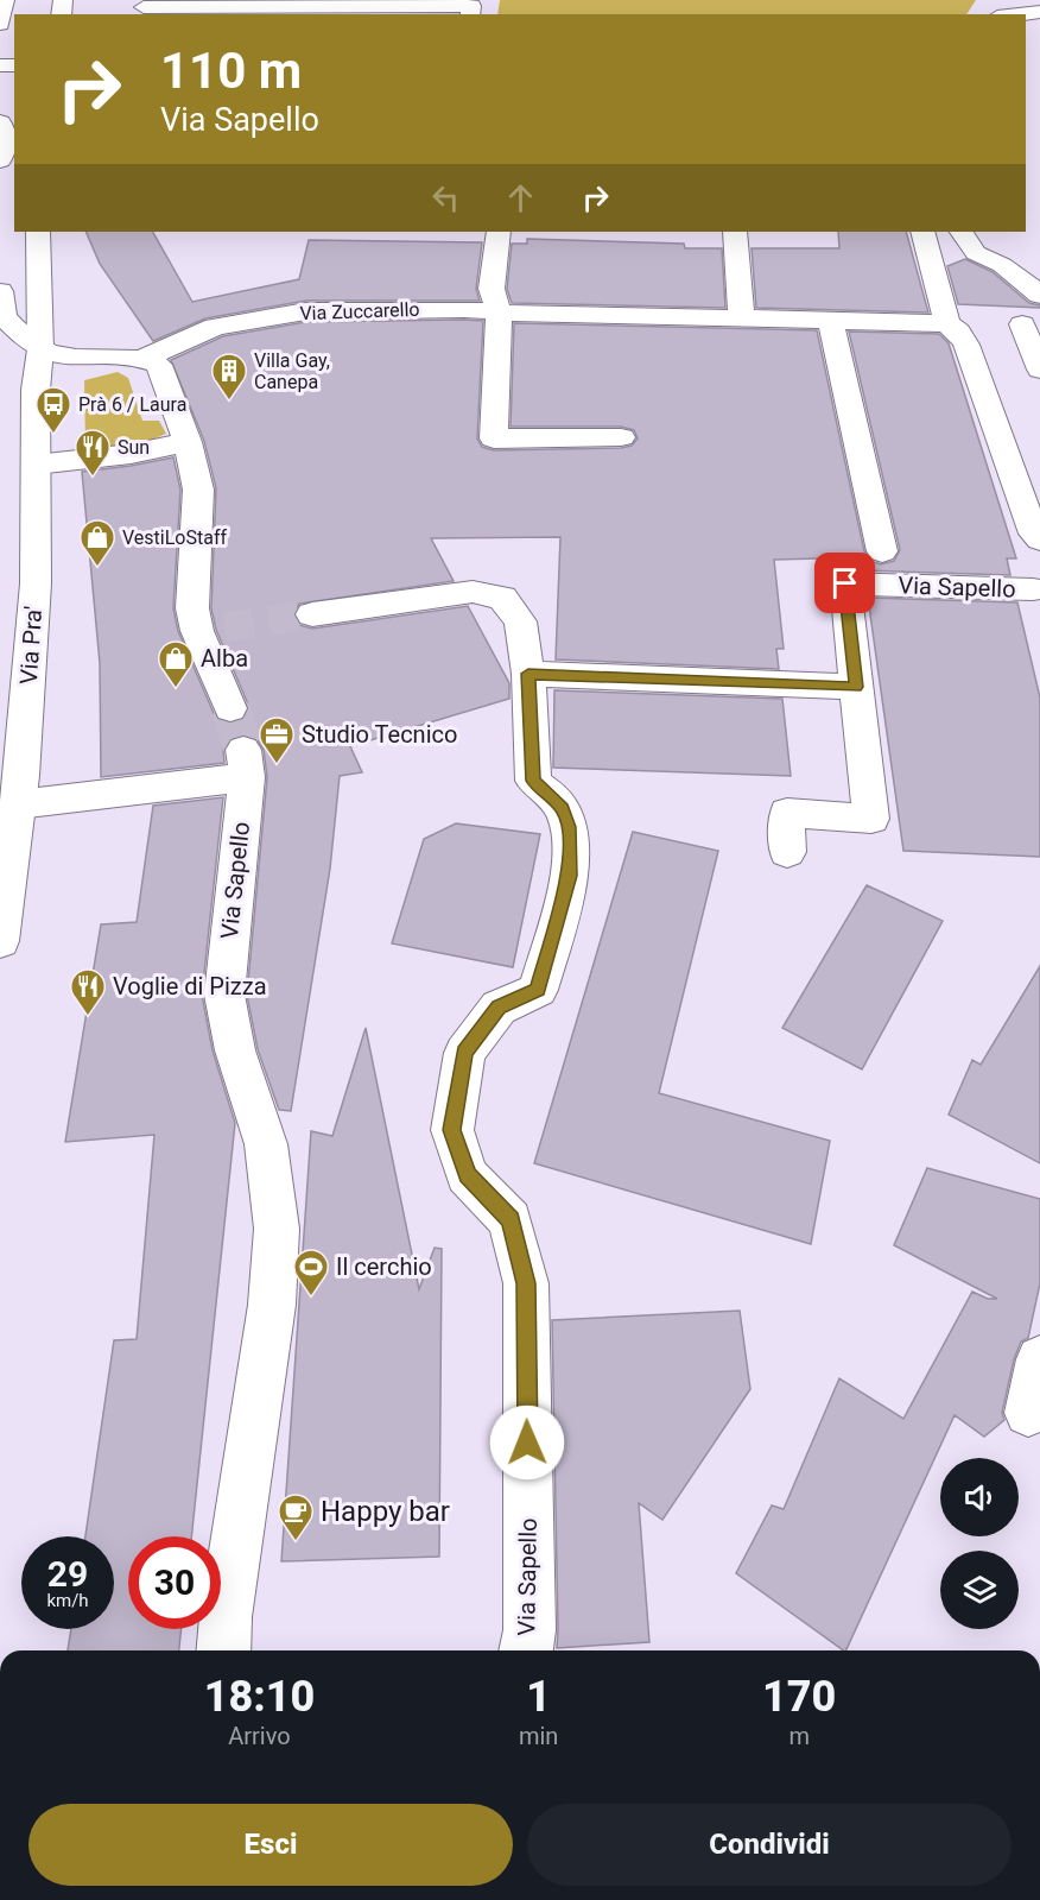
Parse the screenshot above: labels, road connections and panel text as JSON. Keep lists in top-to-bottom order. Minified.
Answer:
{"streets":{"street":["Via Zuccarello","Via Sapello","Via Pra'"]},"crossings":[["Via Sapello","Via Pra'"]],"places":{"building":["Villa Gay, Canepa"],"bus stop":["Prà 6 / Laura"],"restaurant":["Sun","Voglie di Pizza"],"shop":["VestiLoStaff","Alba"],"office":["Studio Tecnico"],"sports":["Il cerchio"],"cafe":["Happy bar"]},"page":{"turn":["110 m","Via Sapello"],"speed":"29 km/h","limit":"30","eta":["18:10","Arrivo","1","min","170","m"],"buttons":["Esci","Condividi"]}}
